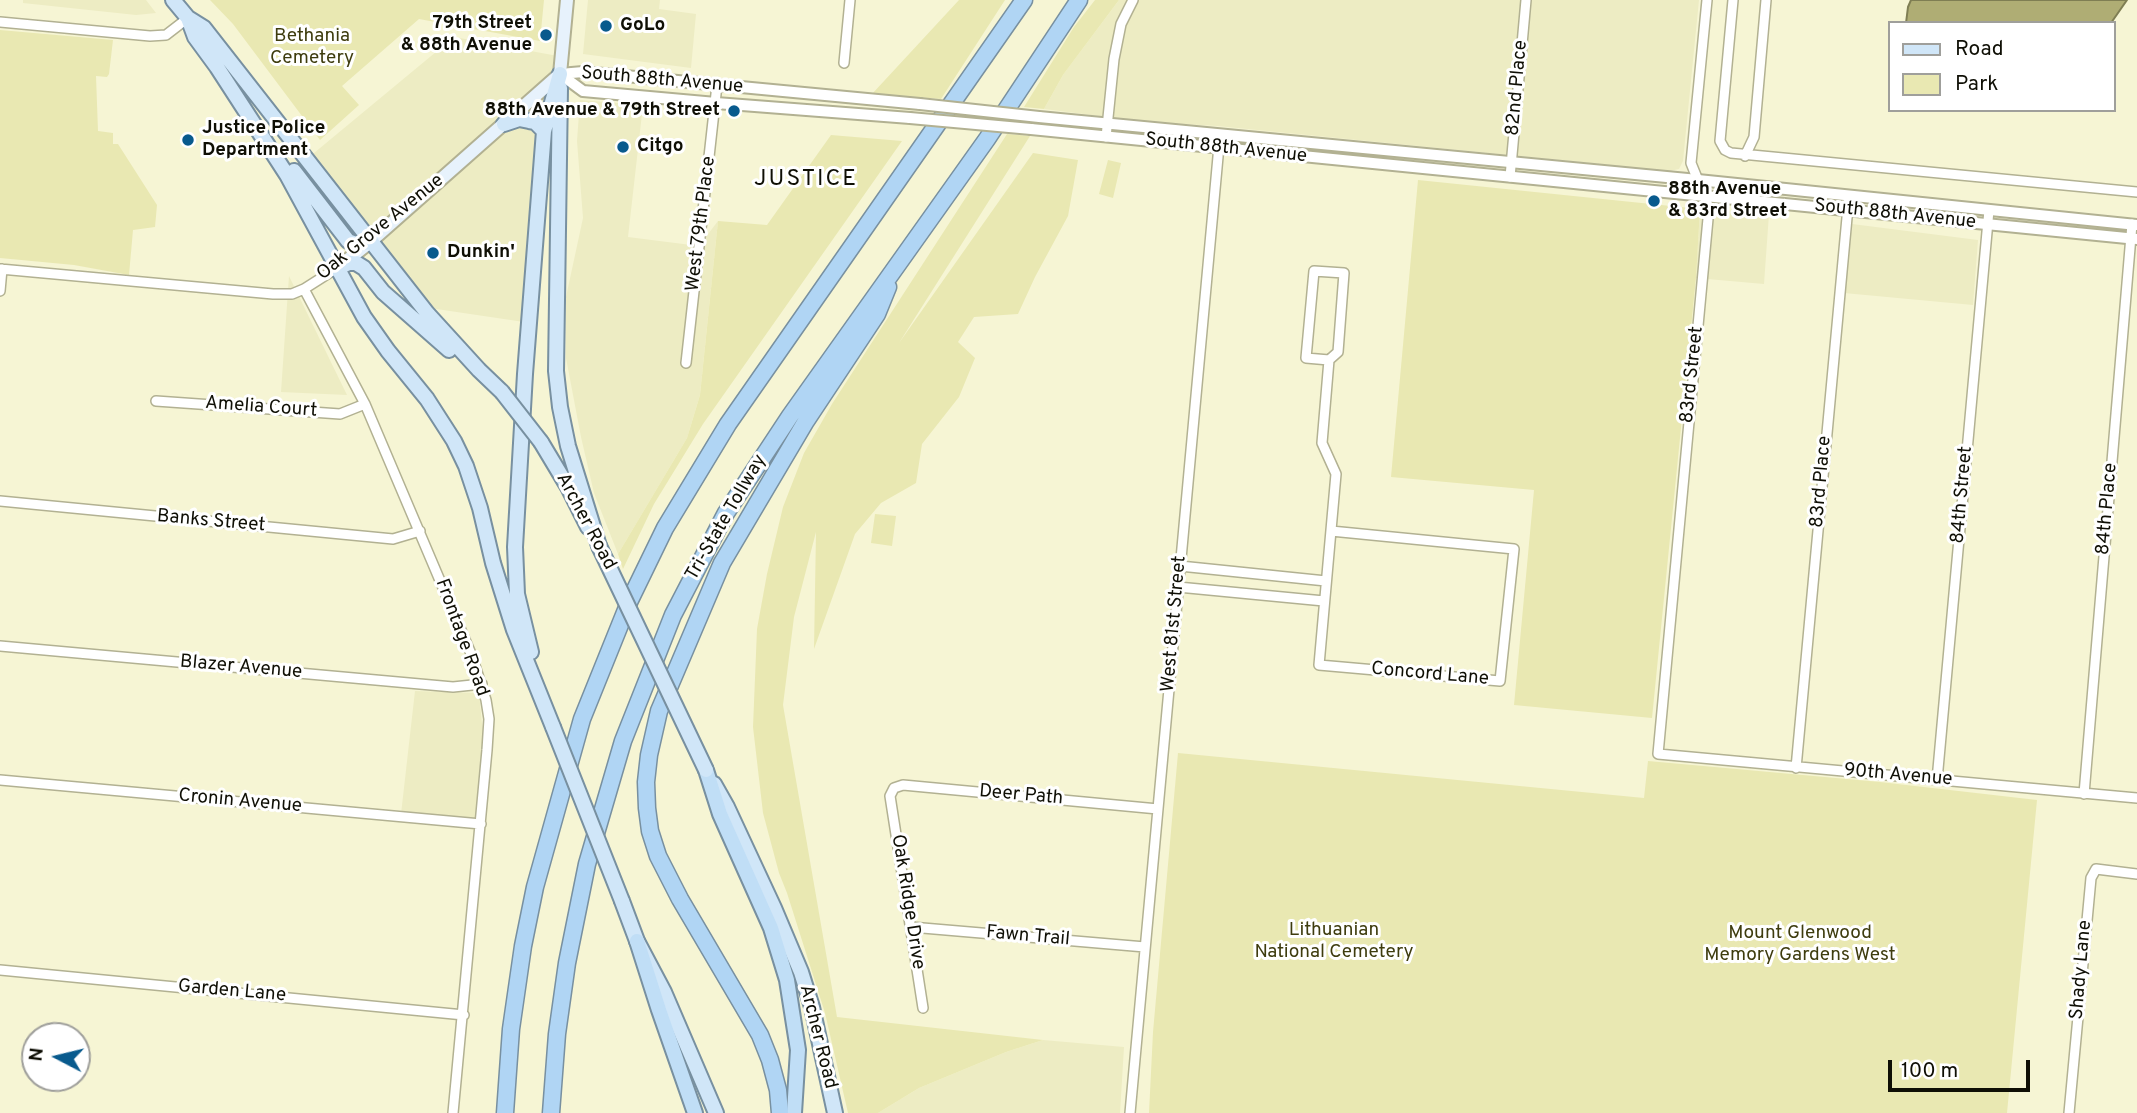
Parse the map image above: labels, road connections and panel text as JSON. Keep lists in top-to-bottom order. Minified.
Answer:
{"streets":{"highway":["Tri-State Tollway"],"main road":["Oak Grove Avenue","Archer Road"],"street":["South 88th Avenue","82nd Place","West 79th Place","83rd Street","Amelia Court","83rd Place","84th Street","84th Place","Banks Street","West 81st Street","Frontage Road","Blazer Avenue","Concord Lane","90th Avenue","Deer Path","Cronin Avenue","Oak Ridge Drive","Fawn Trail","Shady Lane","Garden Lane"]},"crossings":[["South 88th Avenue","82nd Place"],["South 88th Avenue","West 79th Place"],["South 88th Avenue","Oak Grove Avenue"],["South 88th Avenue","83rd Street"],["South 88th Avenue","83rd Place"],["South 88th Avenue","84th Street"],["South 88th Avenue","84th Place"],["South 88th Avenue","West 81st Street"],["Oak Grove Avenue","Archer Road"],["Oak Grove Avenue","Frontage Road"],["83rd Street","90th Avenue"],["Amelia Court","Frontage Road"],["83rd Place","90th Avenue"],["84th Street","90th Avenue"],["84th Place","90th Avenue"],["Banks Street","Frontage Road"],["West 81st Street","Deer Path"],["West 81st Street","Fawn Trail"],["Frontage Road","Blazer Avenue"],["Frontage Road","Cronin Avenue"],["Frontage Road","Garden Lane"],["Deer Path","Oak Ridge Drive"],["Oak Ridge Drive","Fawn Trail"]],"districts":["JUSTICE"],"parks":["Bethania Cemetery","Lithuanian National Cemetery","Mount Glenwood Memory Gardens West"],"places":["GoLo","79th Street & 88th Avenue","88th Avenue & 79th Street","Justice Police Department","Citgo","88th Avenue & 83rd Street","Dunkin'"],"legend":["Road","Park"],"scale_bar":"100 m","north":"left"}
